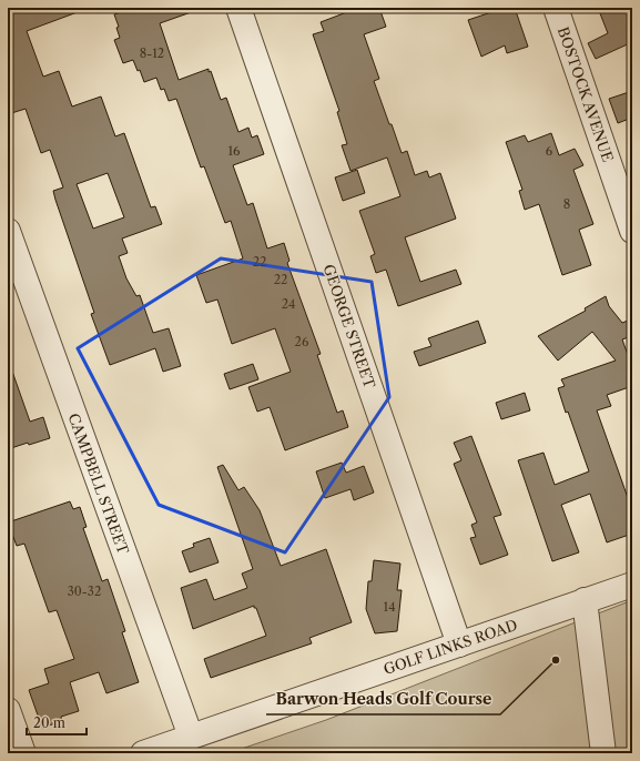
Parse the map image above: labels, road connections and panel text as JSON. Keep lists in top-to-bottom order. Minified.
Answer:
{"streets":{"street":["BOSTOCK AVENUE","GEORGE STREET","CAMPBELL STREET","GOLF LINKS ROAD"]},"crossings":[["GEORGE STREET","GOLF LINKS ROAD"],["CAMPBELL STREET","GOLF LINKS ROAD"]],"places":["Barwon Heads Golf Course"],"house_numbers":["8-12","16","6","8","22","22","24","26","30-32","14"],"scale_bar":"20 m"}
